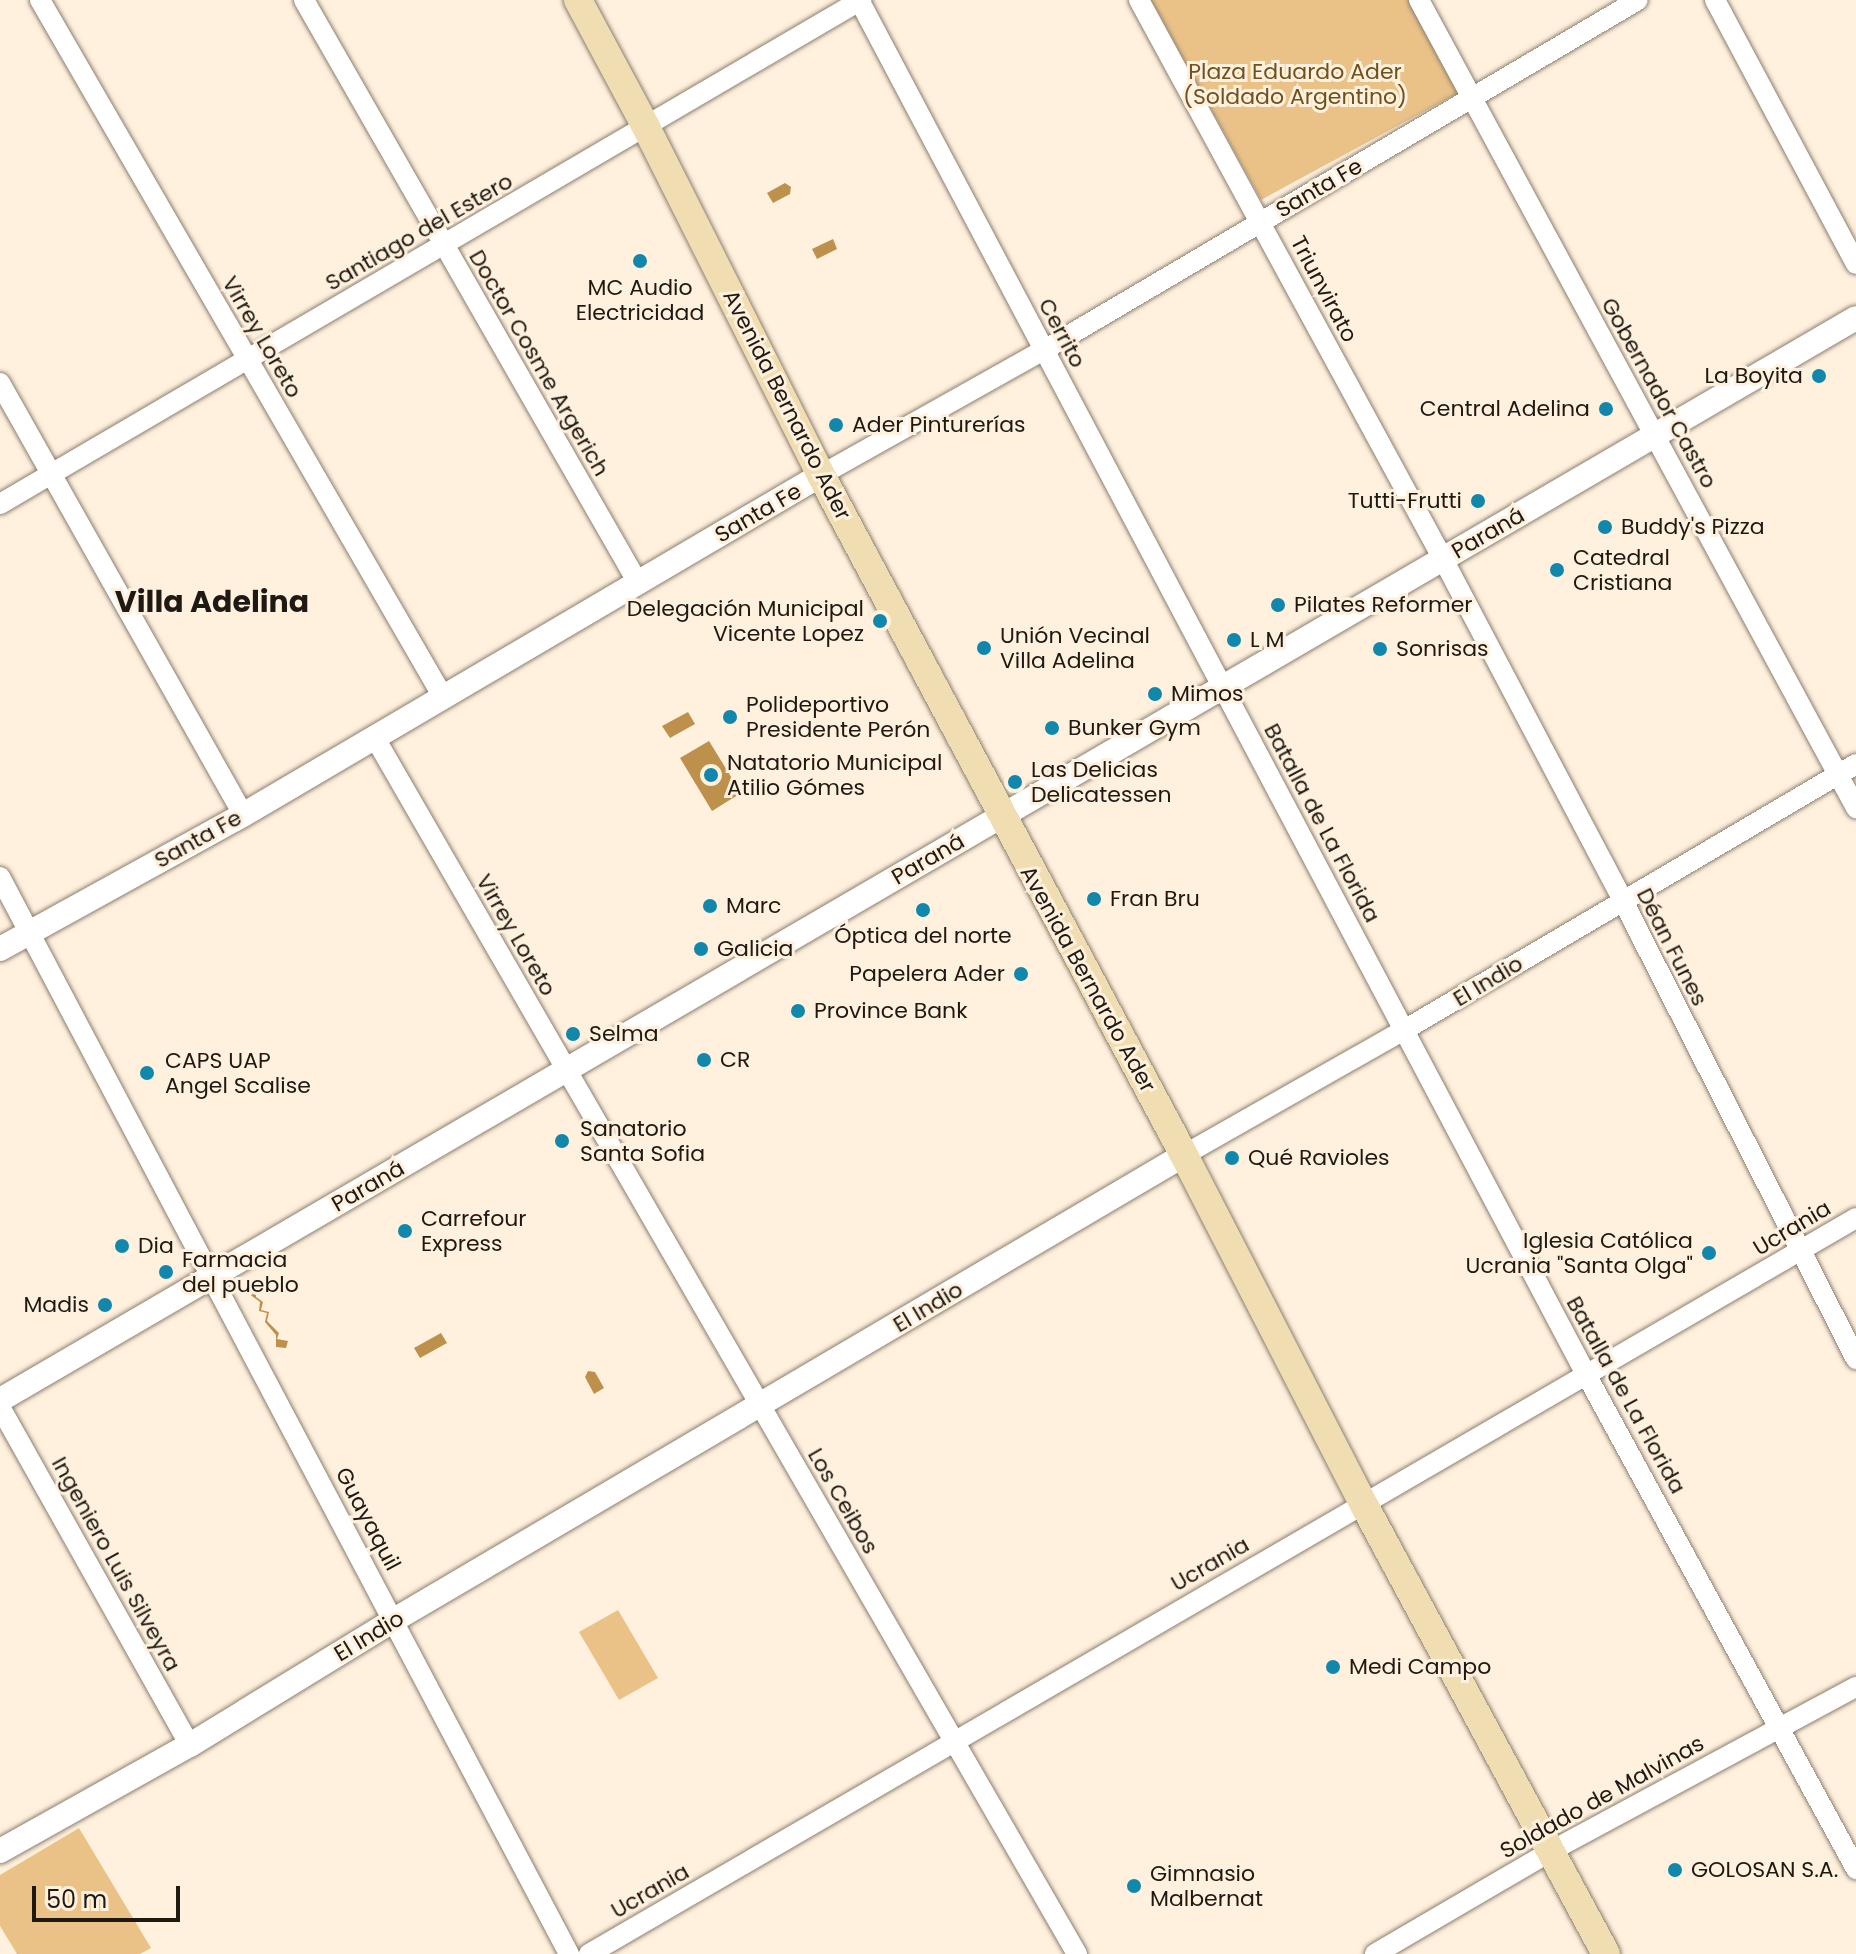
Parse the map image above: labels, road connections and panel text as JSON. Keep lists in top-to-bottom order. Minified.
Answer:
{"streets":{"main road":["Avenida Bernardo Ader"],"street":["Santa Fe","Santiago del Estero","Triunvirato","Cerrito","Virrey Loreto","Doctor Cosme Argerich","Gobernador Castro","Paraná","Batalla de La Florida","Déan Funes","El Indio","Ucrania","Los Ceibos","Guayaquil","Ingeniero Luis Silveyra","Soldado de Malvinas"]},"crossings":[["Santa Fe","Triunvirato"],["Santa Fe","Cerrito"],["Santa Fe","Virrey Loreto"],["Santa Fe","Doctor Cosme Argerich"],["Santa Fe","Gobernador Castro"],["Santa Fe","Avenida Bernardo Ader"],["Santa Fe","Guayaquil"],["Santiago del Estero","Cerrito"],["Santiago del Estero","Virrey Loreto"],["Santiago del Estero","Doctor Cosme Argerich"],["Santiago del Estero","Avenida Bernardo Ader"],["Triunvirato","Paraná"],["Triunvirato","Déan Funes"],["Cerrito","Paraná"],["Cerrito","Batalla de La Florida"],["Virrey Loreto","Paraná"],["Virrey Loreto","Los Ceibos"],["Gobernador Castro","Paraná"],["Gobernador Castro","El Indio"],["Avenida Bernardo Ader","Paraná"],["Avenida Bernardo Ader","El Indio"],["Avenida Bernardo Ader","Ucrania"],["Avenida Bernardo Ader","Soldado de Malvinas"],["Paraná","Batalla de La Florida"],["Paraná","Déan Funes"],["Paraná","Los Ceibos"],["Paraná","Guayaquil"],["Batalla de La Florida","El Indio"],["Batalla de La Florida","Ucrania"],["Batalla de La Florida","Soldado de Malvinas"],["Déan Funes","El Indio"],["Déan Funes","Ucrania"],["El Indio","Los Ceibos"],["El Indio","Guayaquil"],["El Indio","Ingeniero Luis Silveyra"],["Ucrania","Los Ceibos"]],"districts":["Villa Adelina"],"parks":["Plaza Eduardo Ader (Soldado Argentino)"],"places":["MC Audio Electricidad","La Boyita","Central Adelina","Ader Pinturerías","Tutti-Frutti","Buddy's Pizza","Catedral Cristiana","Pilates Reformer","Delegación Municipal Vicente Lopez","L M","Unión Vecinal Villa Adelina","Sonrisas","Mimos","Polideportivo Presidente Perón","Bunker Gym","Natatorio Municipal Atilio Gómes","Las Delicias Delicatessen","Fran Bru","Marc","Óptica del norte","Galicia","Papelera Ader","Province Bank","Selma","CR","CAPS UAP Angel Scalise","Sanatorio Santa Sofia","Qué Ravioles","Carrefour Express","Dia","Iglesia Católica Ucrania \"Santa Olga\"","Farmacia del pueblo","Madis","Medi Campo","GOLOSAN S.A.","Gimnasio Malbernat"],"scale_bar":"50 m"}
